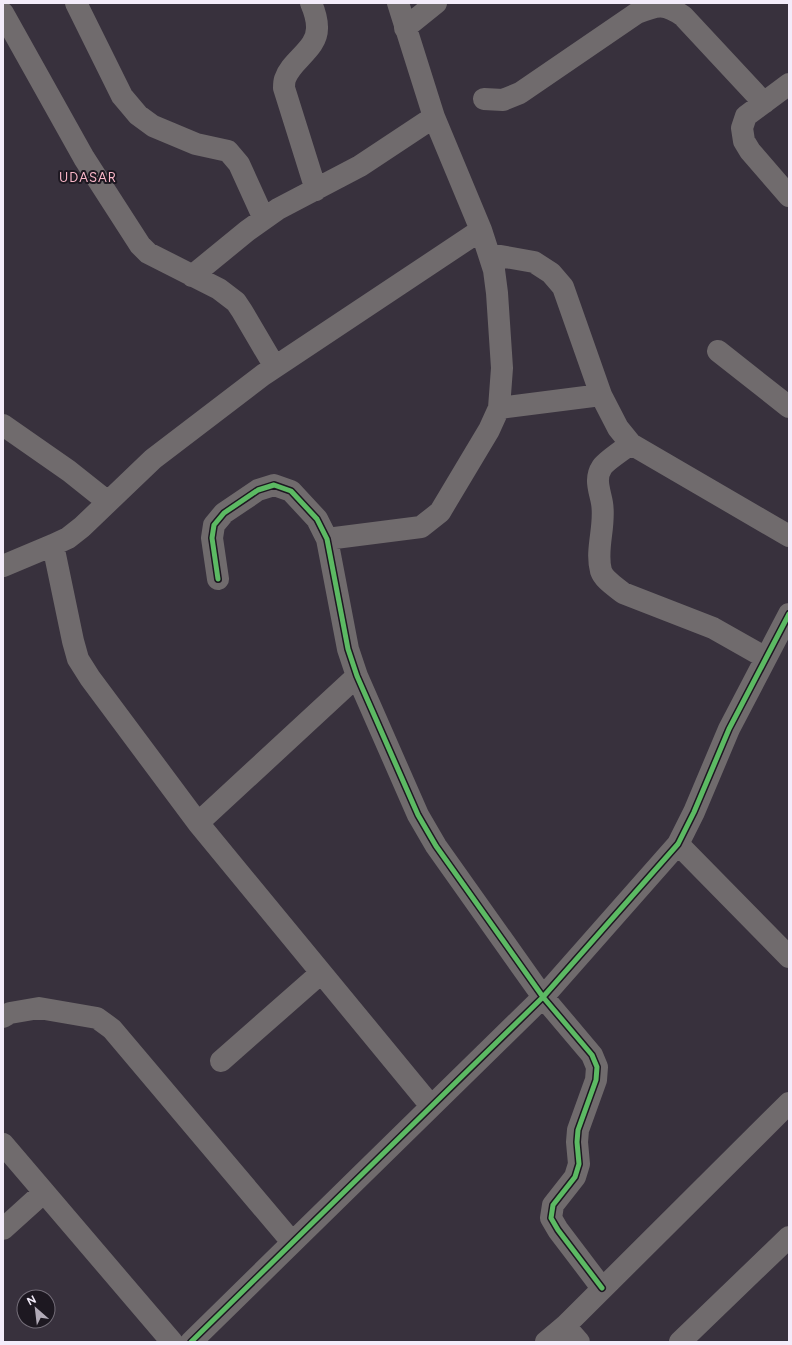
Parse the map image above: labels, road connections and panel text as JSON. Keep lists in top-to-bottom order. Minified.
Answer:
{"districts":["UDASAR"],"north":"top left"}
